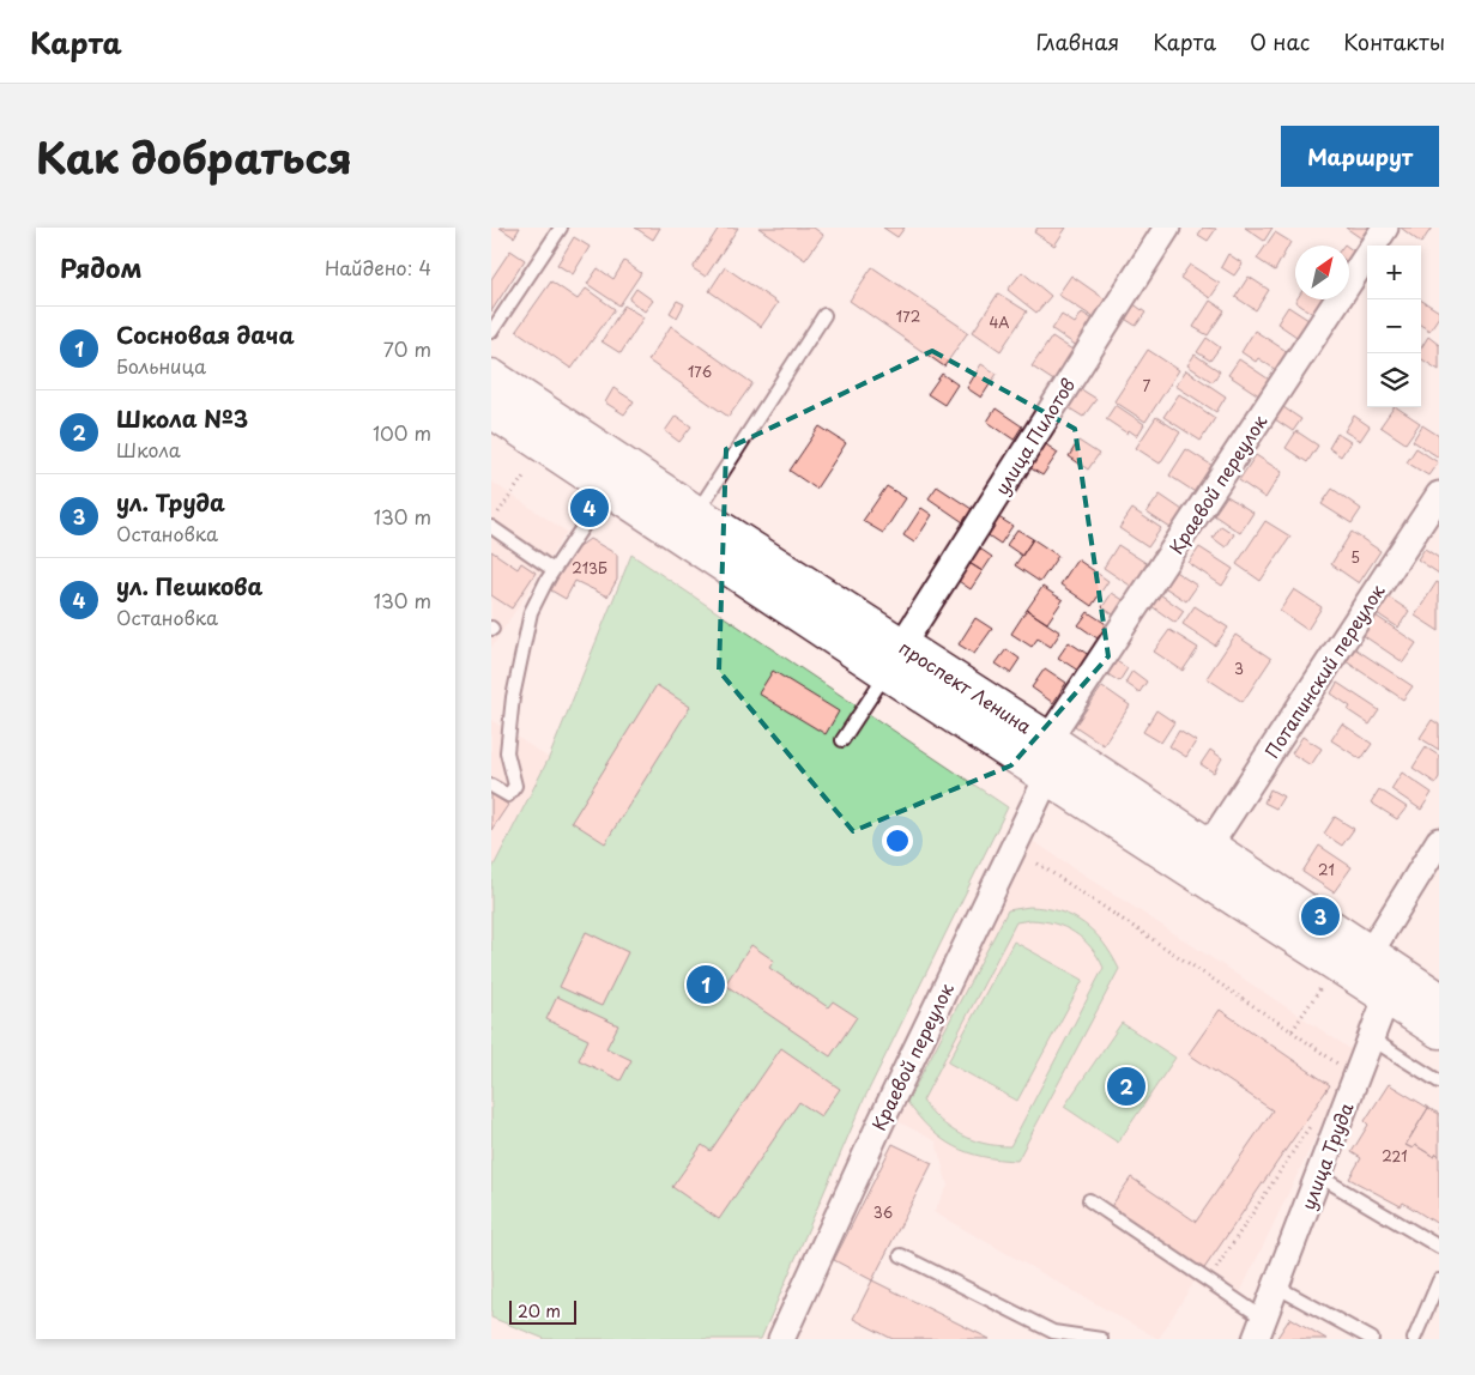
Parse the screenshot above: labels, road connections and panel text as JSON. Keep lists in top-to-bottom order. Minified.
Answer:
{"streets":{"main road":["проспект Ленина"],"street":["улица Пилотов","Краевой переулок","Потапинский переулок","улица Труда"]},"crossings":[["улица Пилотов","проспект Ленина"],["Краевой переулок","проспект Ленина"],["Потапинский переулок","проспект Ленина"],["проспект Ленина","улица Труда"]],"house_numbers":["172","4А","176","7","5","213Б","3","21","221","36"],"scale_bar":"20 m","north":"top right","page":{"header":"Карта","nav":["Главная","Карта","О нас","Контакты"],"title":"Как добраться","buttons":"Маршрут","heading":["Рядом","Найдено: 4"],"map_buttons":["+","−"],"list":[{"mark":"1","name":"Сосновая дача","note":"Больница","value":"70 m"},{"mark":"2","name":"Школа №3","note":"Школа","value":"100 m"},{"mark":"3","name":"ул. Труда","note":"Остановка","value":"130 m"},{"mark":"4","name":"ул. Пешкова","note":"Остановка","value":"130 m"}],"pins":["4","3","1","2"],"scale":"20 m"}}
